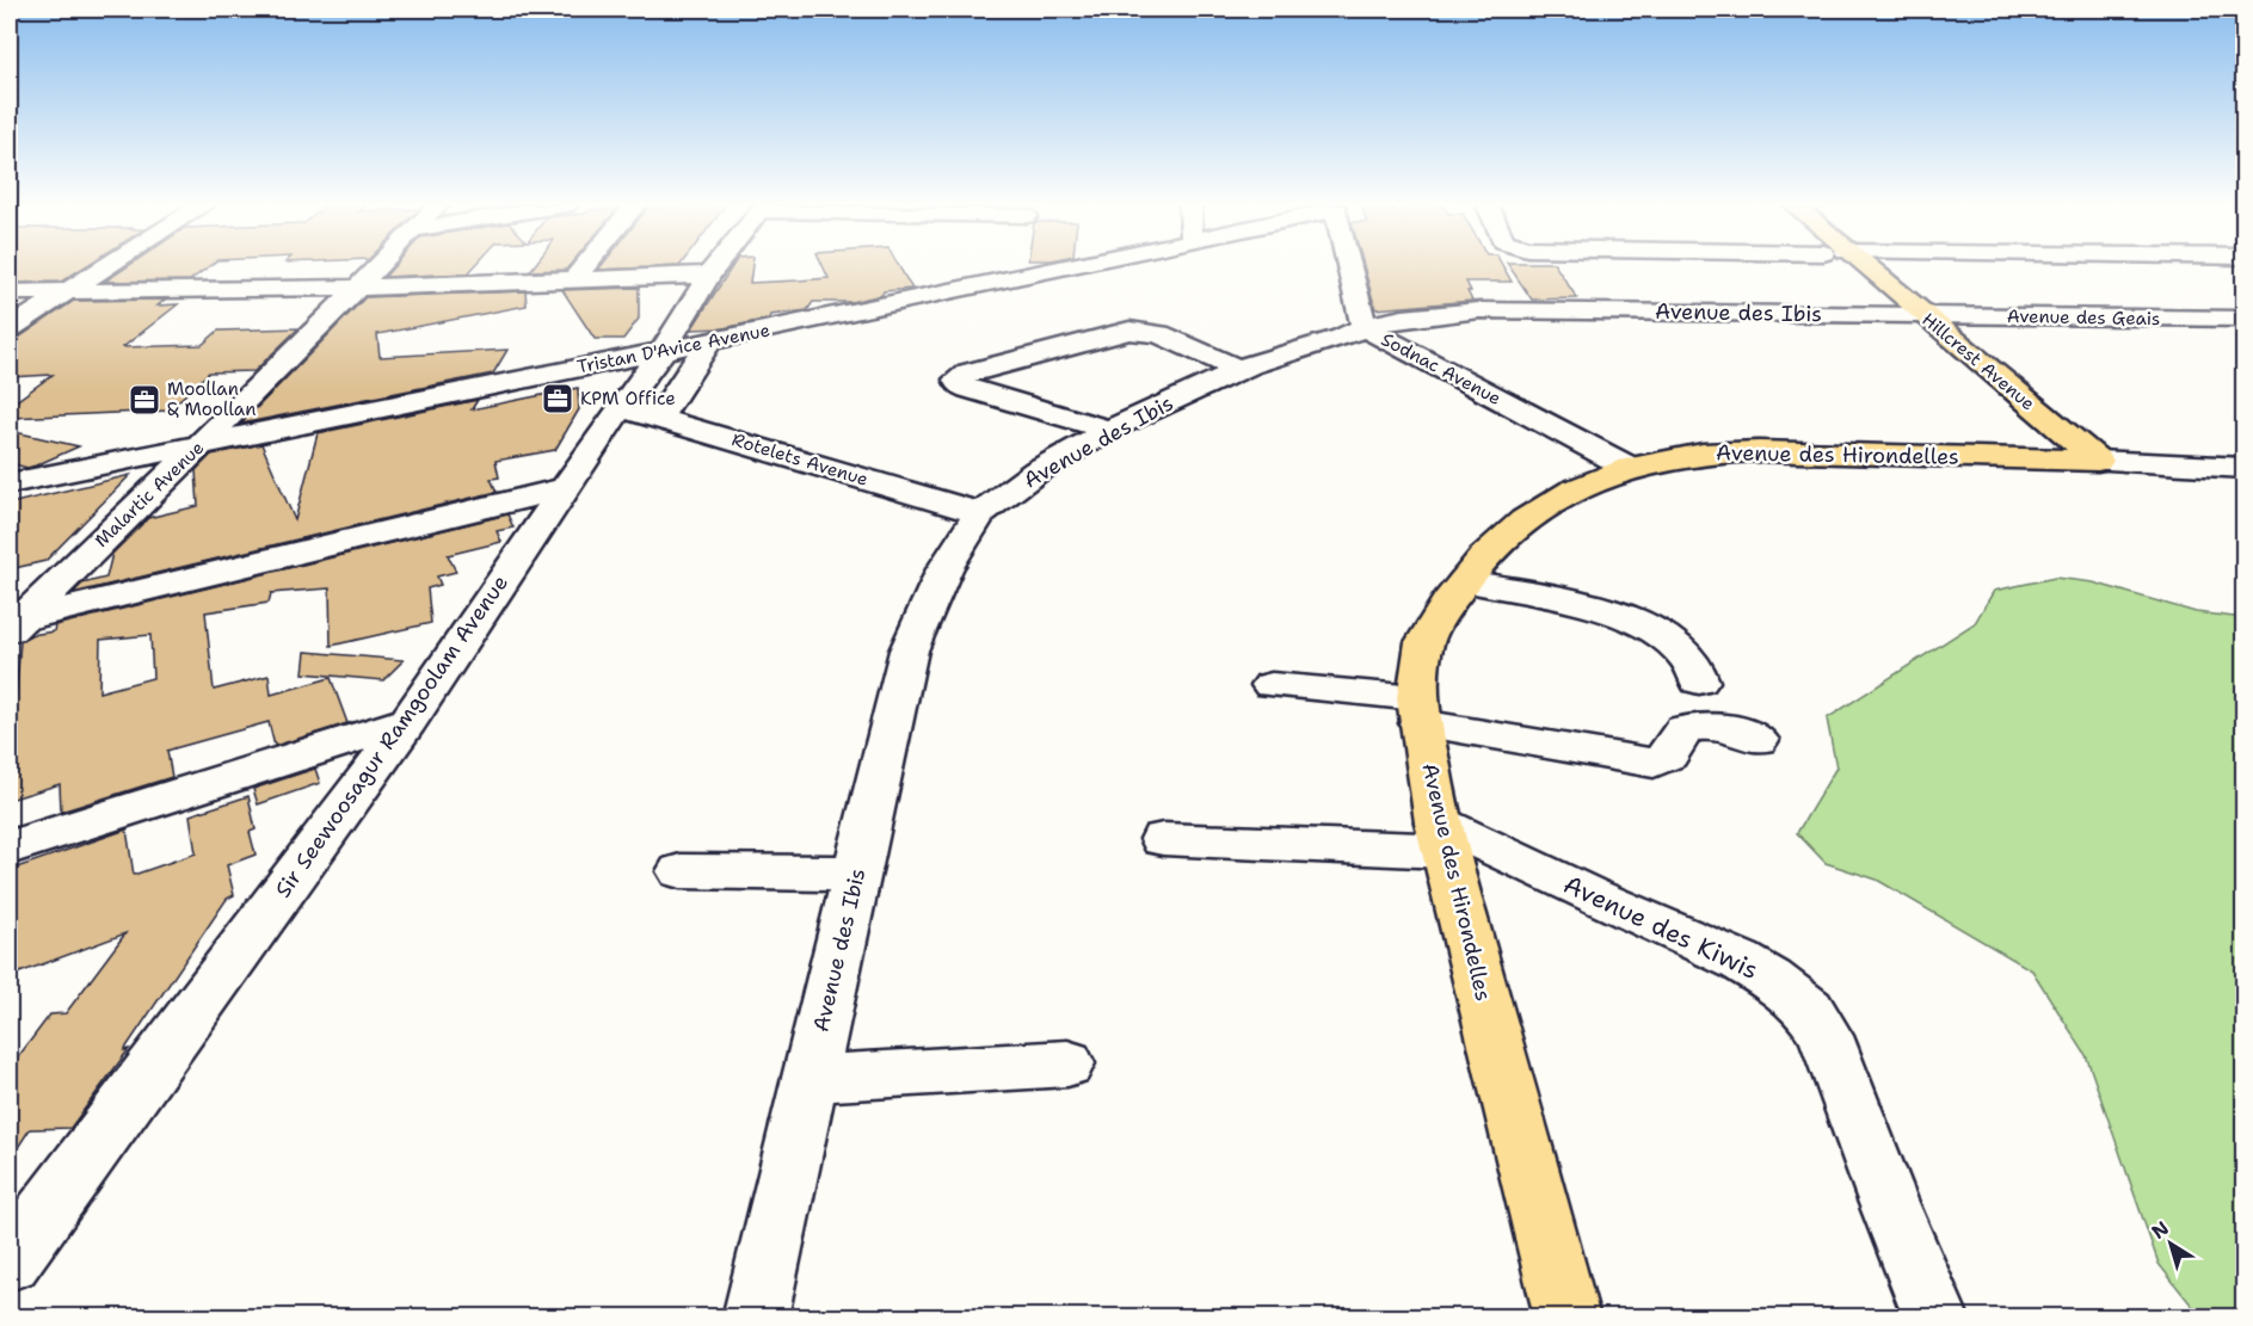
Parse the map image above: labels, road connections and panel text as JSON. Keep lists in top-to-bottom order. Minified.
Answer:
{"streets":{"main road":["Hillcrest Avenue","Avenue des Hirondelles"],"street":["Avenue des Ibis","Avenue des Geais","Tristan D'Avice Avenue","Sodnac Avenue","Rotelets Avenue","Malartic Avenue","Sir Seewoosagur Ramgoolam Avenue","Avenue des Kiwis"]},"crossings":[["Avenue des Ibis","Avenue des Geais"],["Avenue des Ibis","Hillcrest Avenue"],["Avenue des Ibis","Sodnac Avenue"],["Avenue des Ibis","Rotelets Avenue"],["Avenue des Geais","Hillcrest Avenue"],["Tristan D'Avice Avenue","Malartic Avenue"],["Tristan D'Avice Avenue","Sir Seewoosagur Ramgoolam Avenue"],["Hillcrest Avenue","Avenue des Hirondelles"],["Sodnac Avenue","Avenue des Hirondelles"],["Avenue des Hirondelles","Avenue des Kiwis"],["Rotelets Avenue","Sir Seewoosagur Ramgoolam Avenue"]],"places":{"office":["KPM Office","Moollan & Moollan"]},"north":"top left"}
